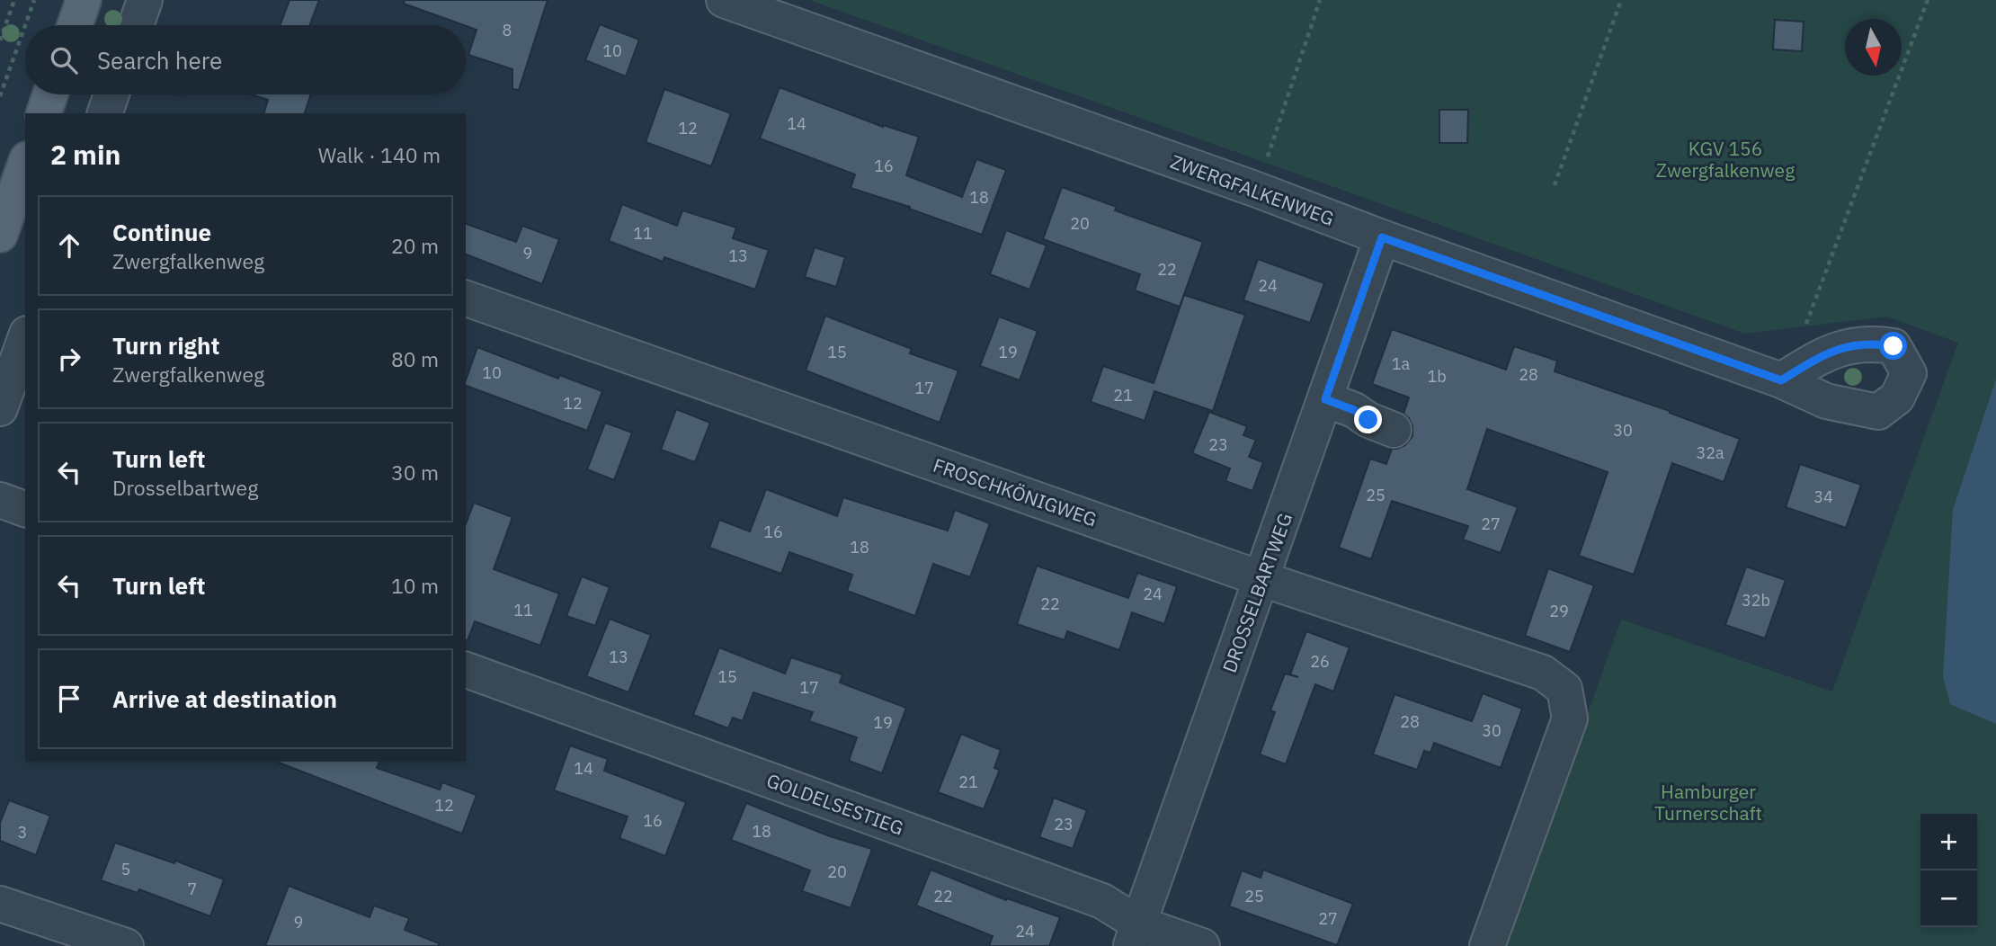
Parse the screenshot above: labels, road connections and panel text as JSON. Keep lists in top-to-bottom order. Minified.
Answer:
{"streets":{"street":["ZWERGFALKENWEG","FROSCHKÖNIGWEG","DROSSELBARTWEG","GOLDELSESTIEG"]},"crossings":[["ZWERGFALKENWEG","DROSSELBARTWEG"],["FROSCHKÖNIGWEG","DROSSELBARTWEG"],["DROSSELBARTWEG","GOLDELSESTIEG"]],"parks":["KGV 156 Zwergfalkenweg","Hamburger Turnerschaft"],"house_numbers":["8","10","14","12","16","18","20","11","9","13","22","24","15","19","1a","10","28","1b","17","21","12","30","23","32a","25","34","27","16","18","24","32b","22","11","29","13","26","15","17","28","19","30","14","21","12","16","23","18","3","5","20","7","22","25","27","9","24"],"north":"bottom","page":{"search":"Search here","heading":["2 min","Walk · 140 m"],"list":[["Continue","Zwergfalkenweg","20 m"],["Turn right","Zwergfalkenweg","80 m"],["Turn left","Drosselbartweg","30 m"],["Turn left","10 m"],"Arrive at destination"],"map_buttons":["+","−"]}}
